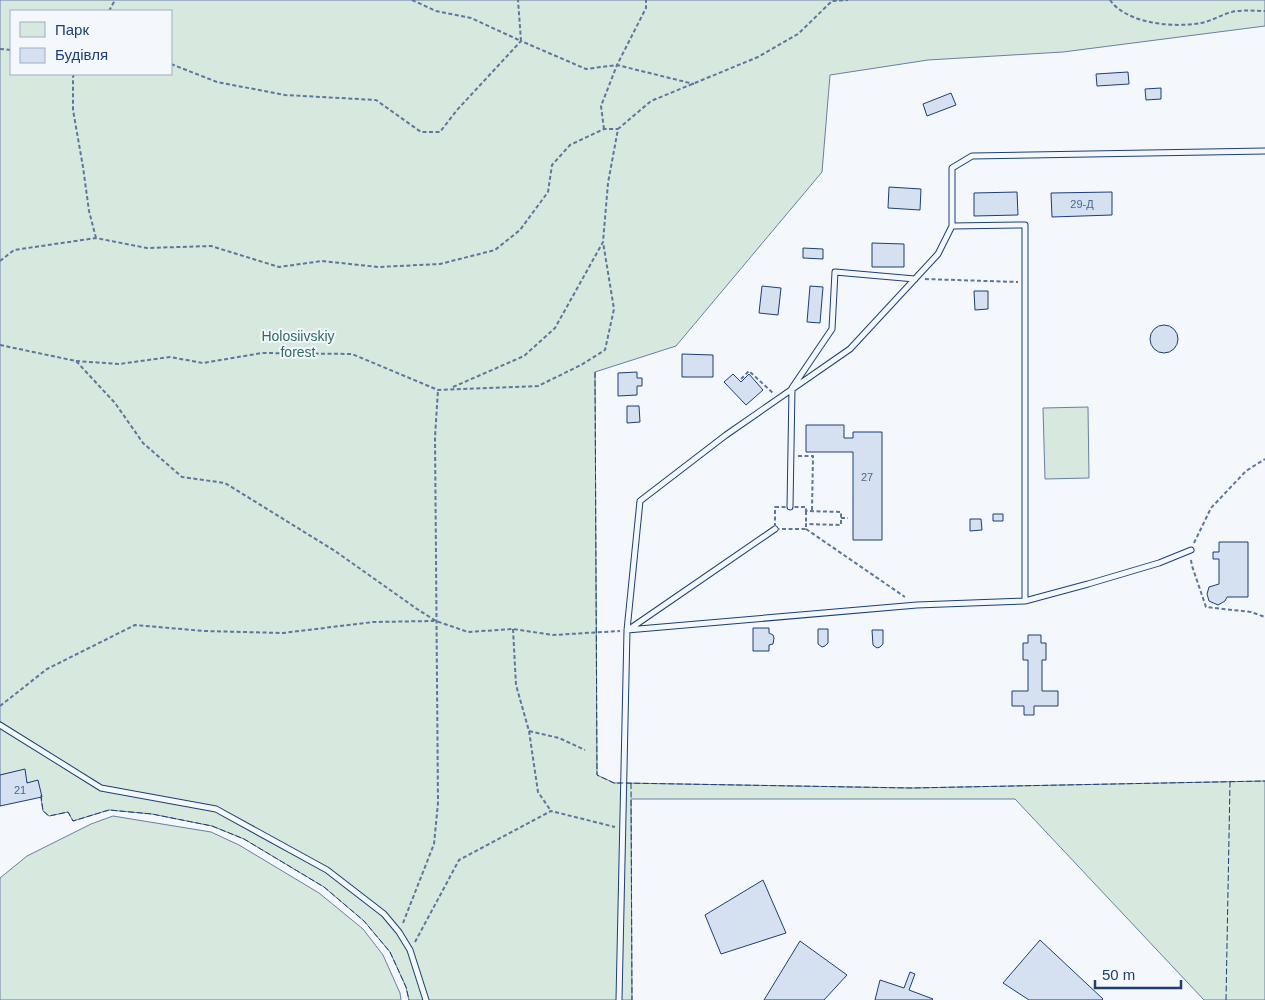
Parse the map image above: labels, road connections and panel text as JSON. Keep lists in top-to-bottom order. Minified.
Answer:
{"parks":["Holosiivskiy forest"],"house_numbers":["29-Д","27","21"],"legend":["Парк","Будівля"],"scale_bar":"50 m"}
